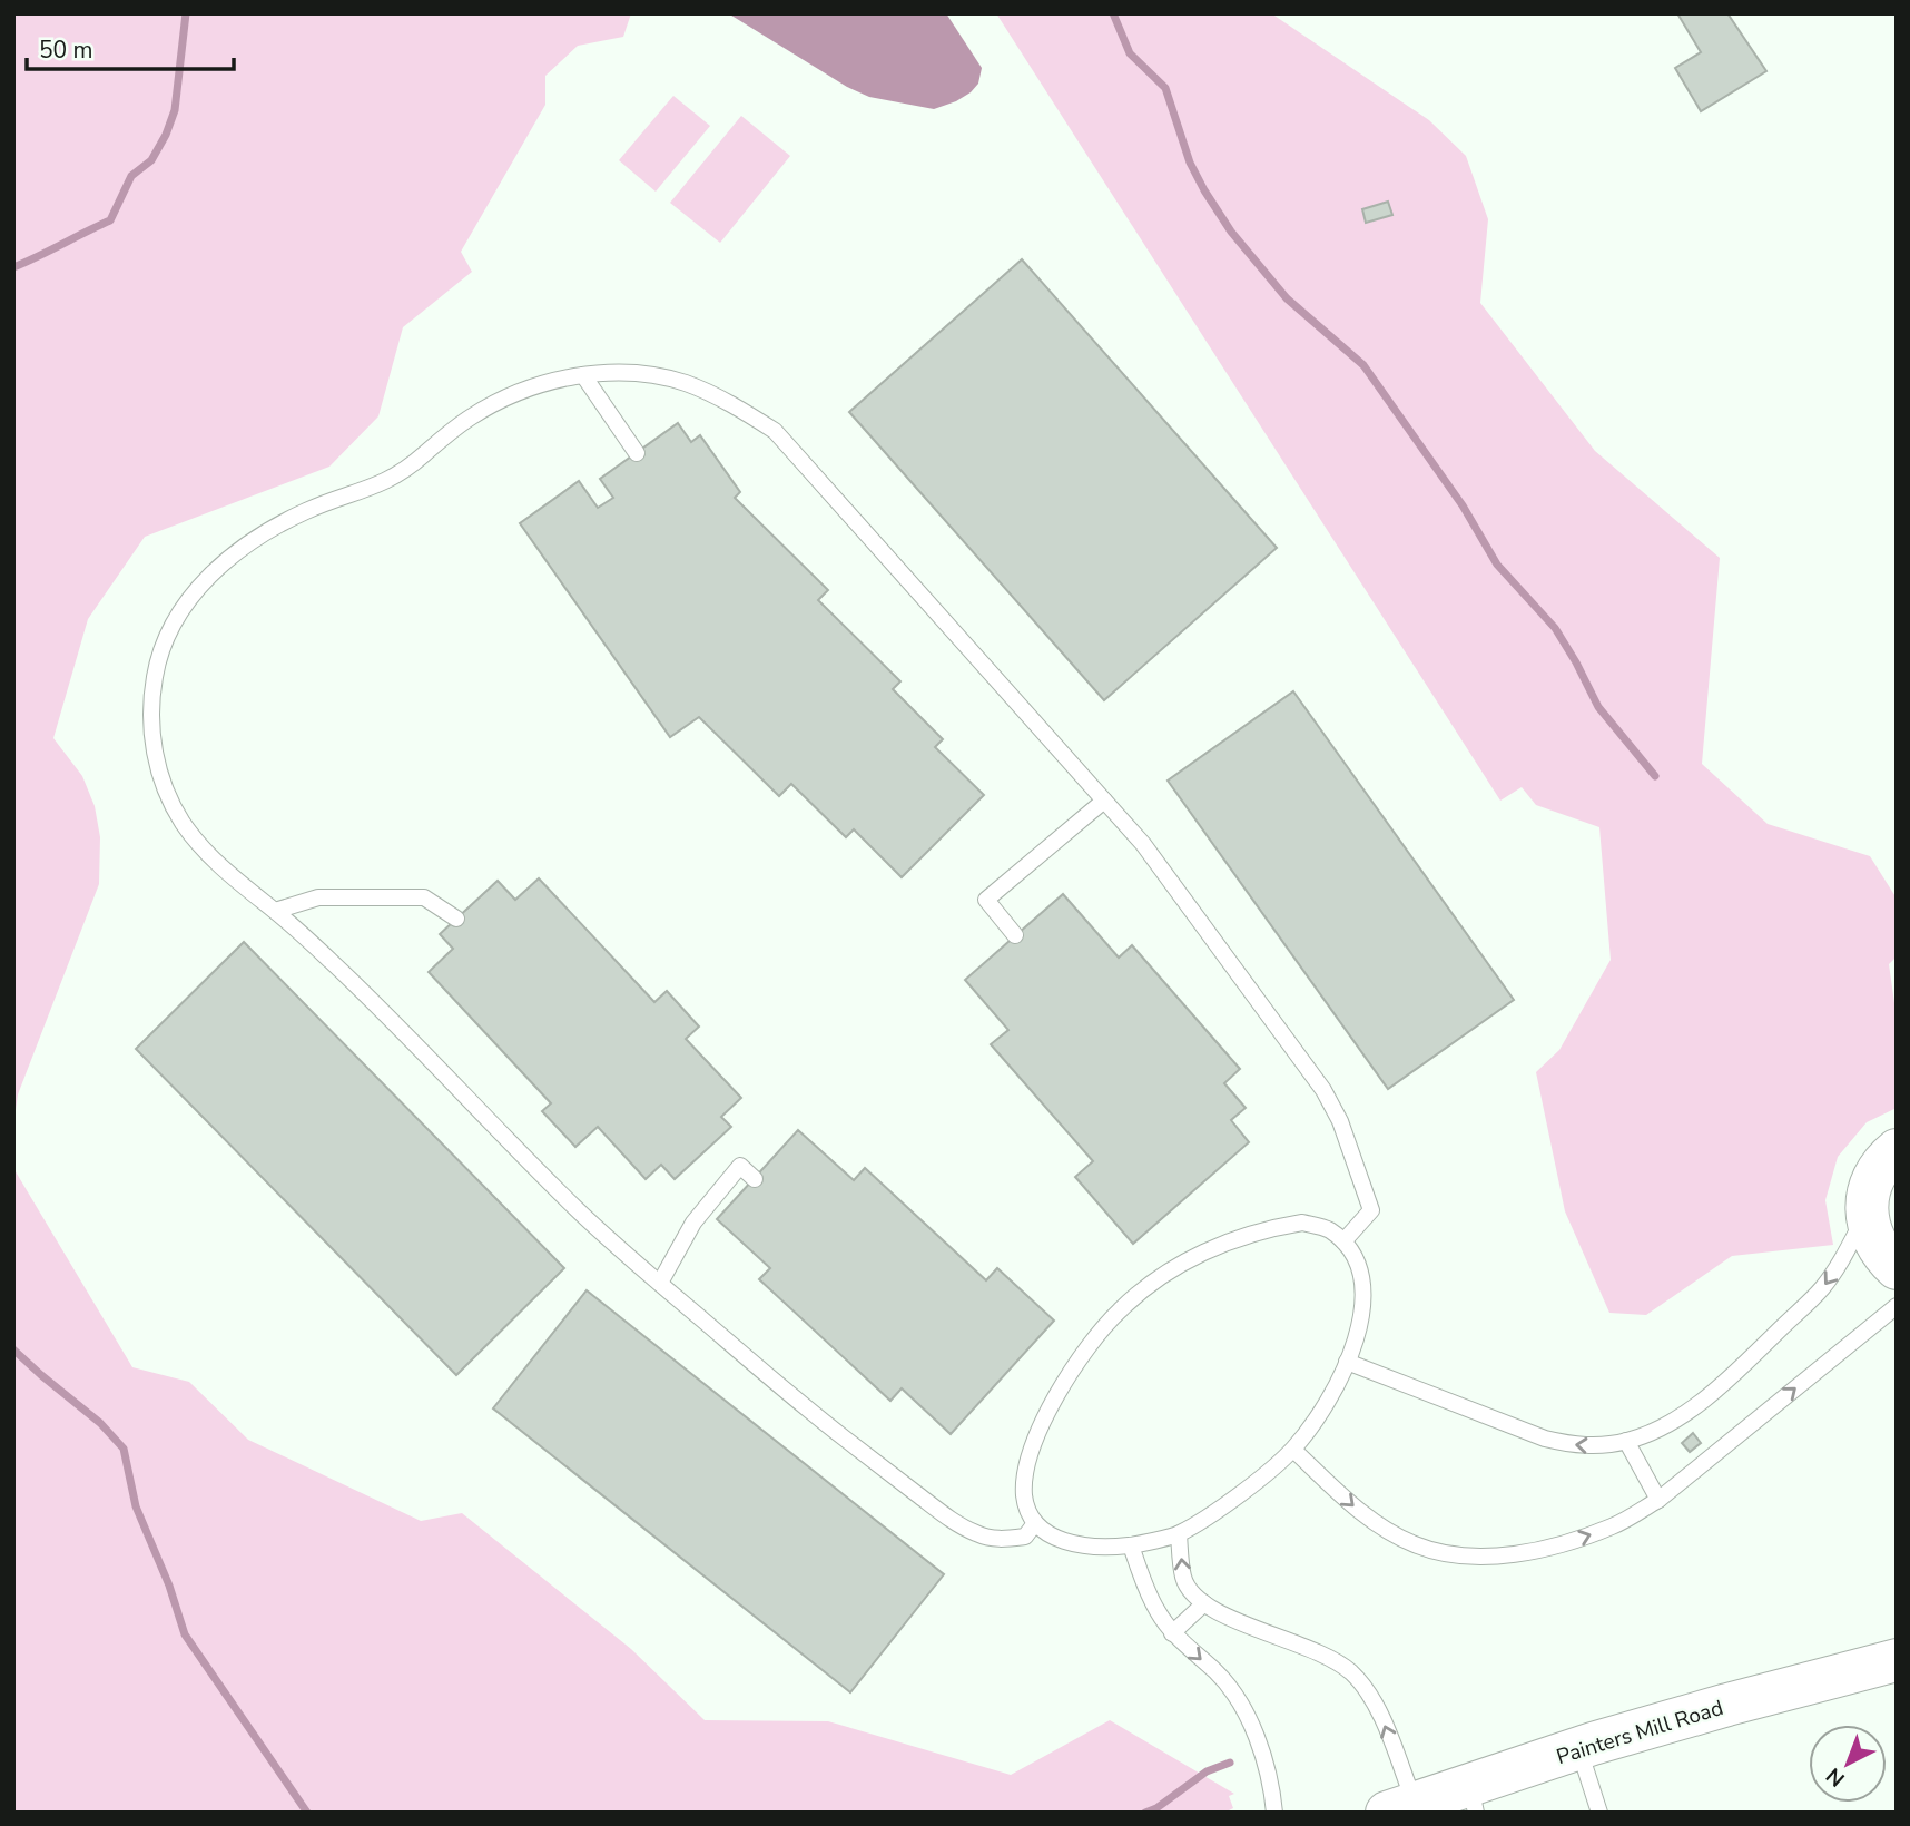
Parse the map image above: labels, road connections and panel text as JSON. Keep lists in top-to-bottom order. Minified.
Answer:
{"streets":{"main road":["Painters Mill Road"]},"scale_bar":"50 m","north":"bottom left"}
